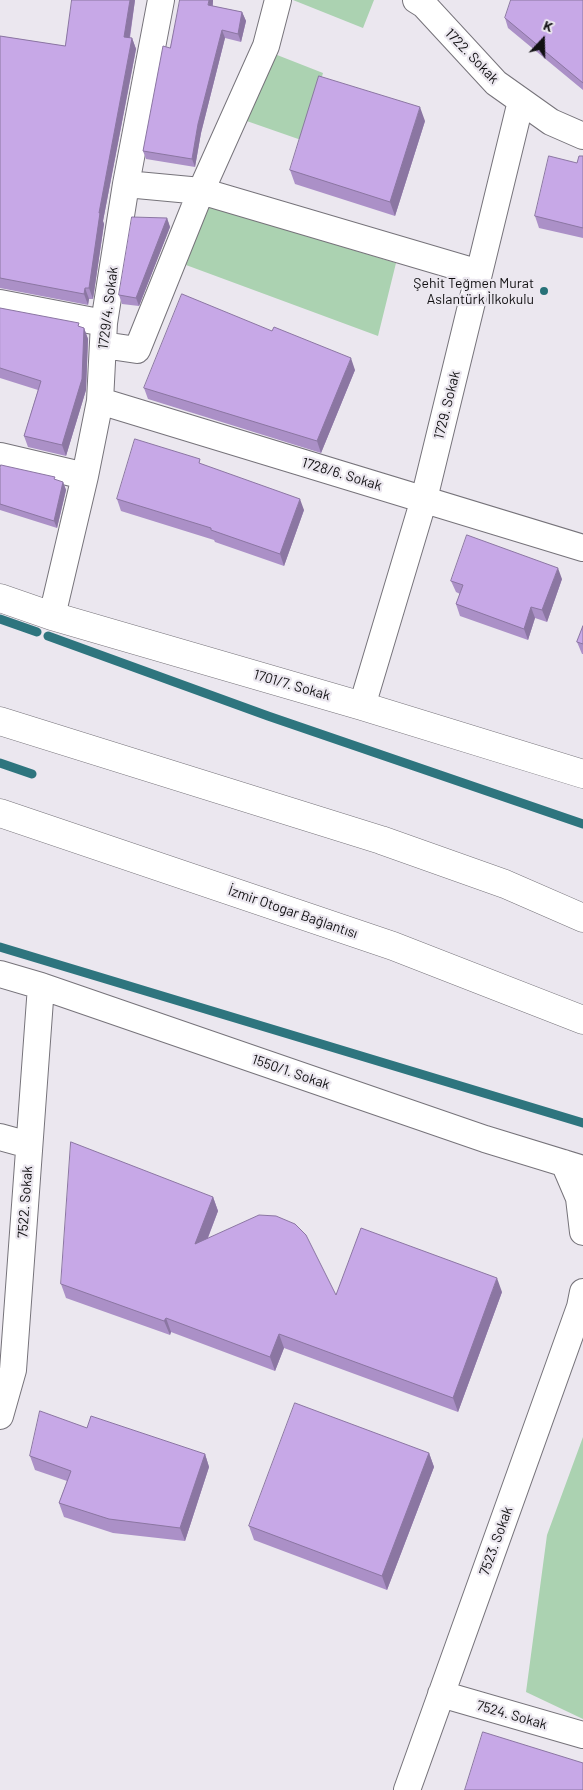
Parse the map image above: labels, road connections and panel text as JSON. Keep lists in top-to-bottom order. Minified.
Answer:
{"streets":{"main road":["1701/7. Sokak","İzmir Otogar Bağlantısı"],"street":["1722. Sokak","1729/4. Sokak","1729. Sokak","1728/6. Sokak","1550/1. Sokak","7522. Sokak","7523. Sokak","7524. Sokak"]},"crossings":[["1722. Sokak","1729. Sokak"],["1729/4. Sokak","1728/6. Sokak"],["1729/4. Sokak","1701/7. Sokak"],["1729. Sokak","1728/6. Sokak"],["1729. Sokak","1701/7. Sokak"],["1550/1. Sokak","7522. Sokak"],["7523. Sokak","7524. Sokak"]],"places":["Şehit Teğmen Murat Aslantürk İlkokulu"],"north":"top"}
